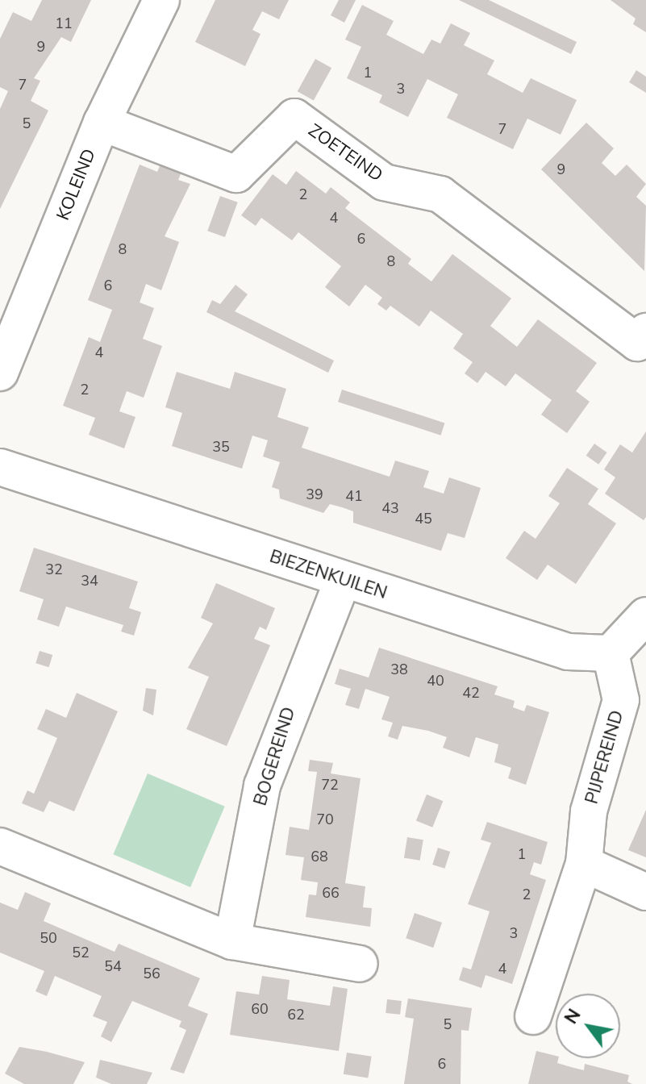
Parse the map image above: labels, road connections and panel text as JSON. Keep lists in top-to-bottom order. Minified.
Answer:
{"streets":{"street":["ZOETEIND","KOLEIND","BIEZENKUILEN","BOGEREIND","PIJPEREIND"]},"crossings":[["ZOETEIND","KOLEIND"],["BIEZENKUILEN","BOGEREIND"],["BIEZENKUILEN","PIJPEREIND"]],"house_numbers":["11","9","1","7","3","5","7","9","2","4","6","8","8","6","4","2","35","39","41","43","45","32","34","38","40","42","72","70","1","68","66","2","3","50","52","54","4","56","60","62","5","6"],"north":"top left"}
